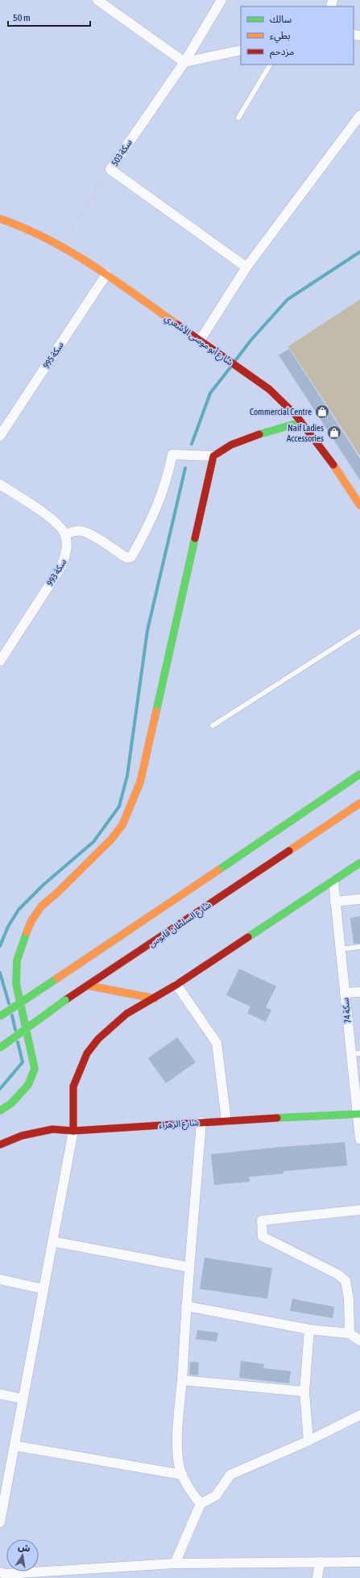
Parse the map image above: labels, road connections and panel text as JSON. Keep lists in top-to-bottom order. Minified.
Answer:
{"streets":{"main road":["شارع أبو موسى الأشعري","شارع السلطان قابوس","شارع الزهراء"],"street":["سكة 503","سكة 995","سكة 993","سكة 74"]},"crossings":[["شارع أبو موسى الأشعري","سكة 995"],["سكة 74","شارع الزهراء"]],"places":{"shop":["Commercial Centre","Naif Ladies Accessories"]},"legend":["سالك","بطيء","مزدحم"],"scale_bar":"50 m","north":"top"}
